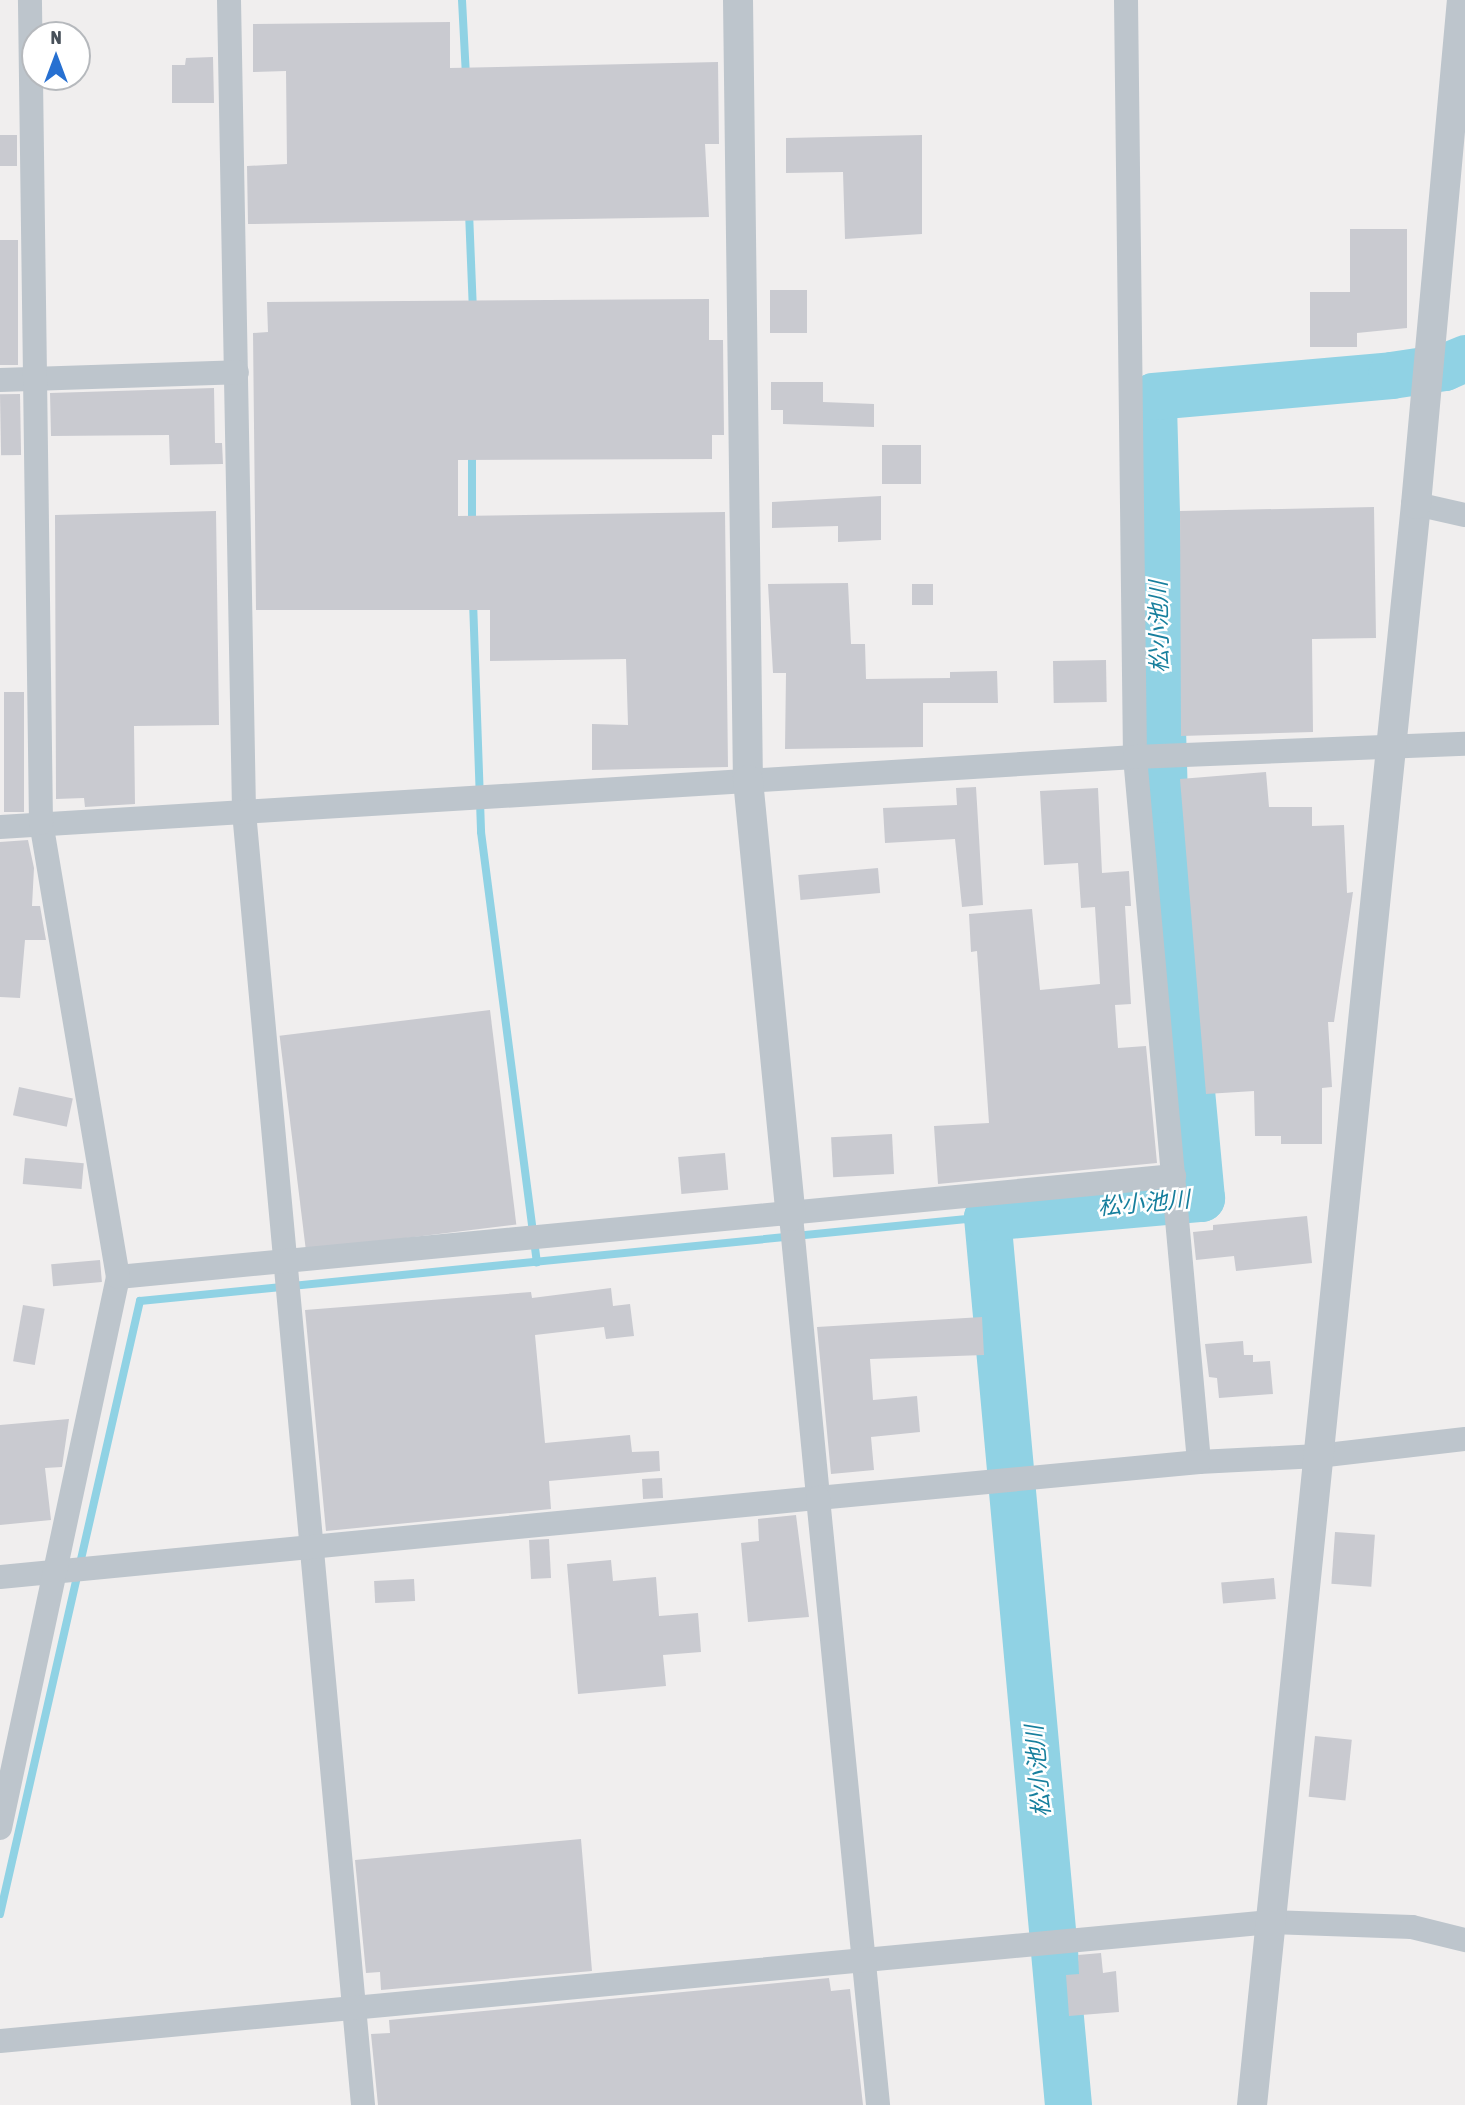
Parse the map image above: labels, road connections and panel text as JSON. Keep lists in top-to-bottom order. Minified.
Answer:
{"water":["松小池川"],"north":"top"}
